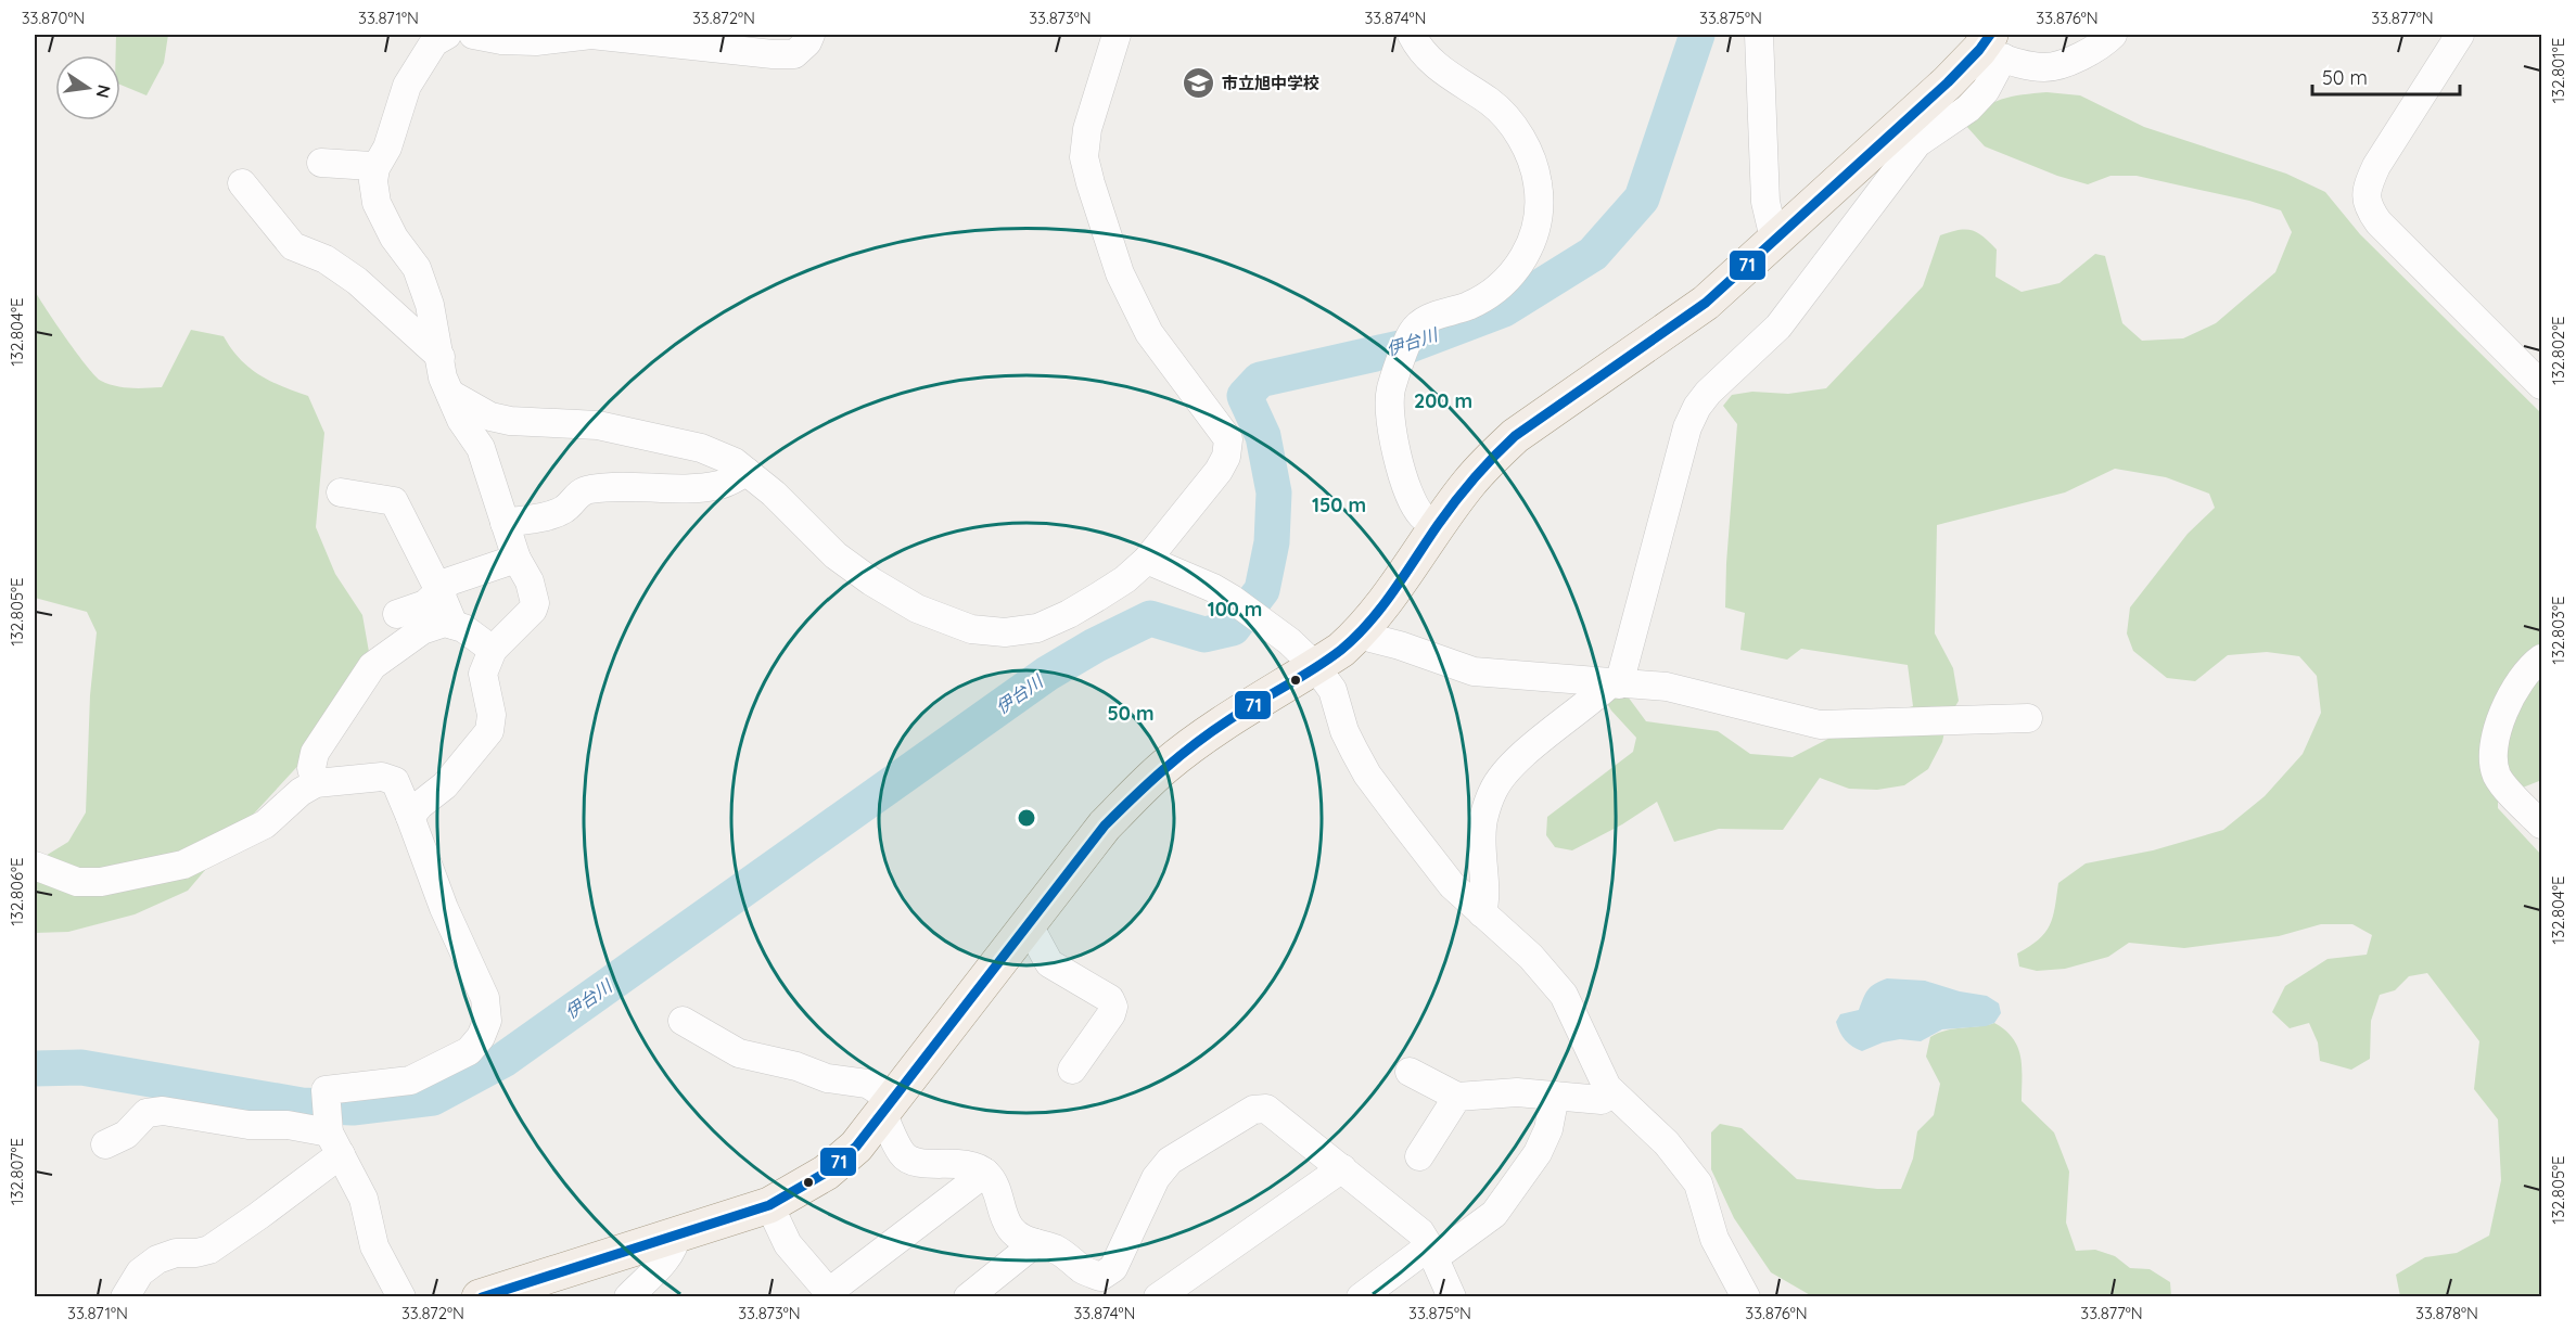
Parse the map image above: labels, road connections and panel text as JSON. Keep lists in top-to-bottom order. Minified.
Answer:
{"water":["伊台川"],"places":{"school or university":["市立旭中学校"]},"lines":["transit line 71"],"scale_bar":"50 m","north":"right","coordinates":["33.870°N","33.871°N","33.872°N","33.873°N","33.874°N","33.875°N","33.876°N","33.877°N","132.801°E","132.804°E","132.802°E","132.805°E","132.803°E","132.806°E","132.807°E","33.878°N"],"rings":["200 m","150 m","100 m","50 m"]}
